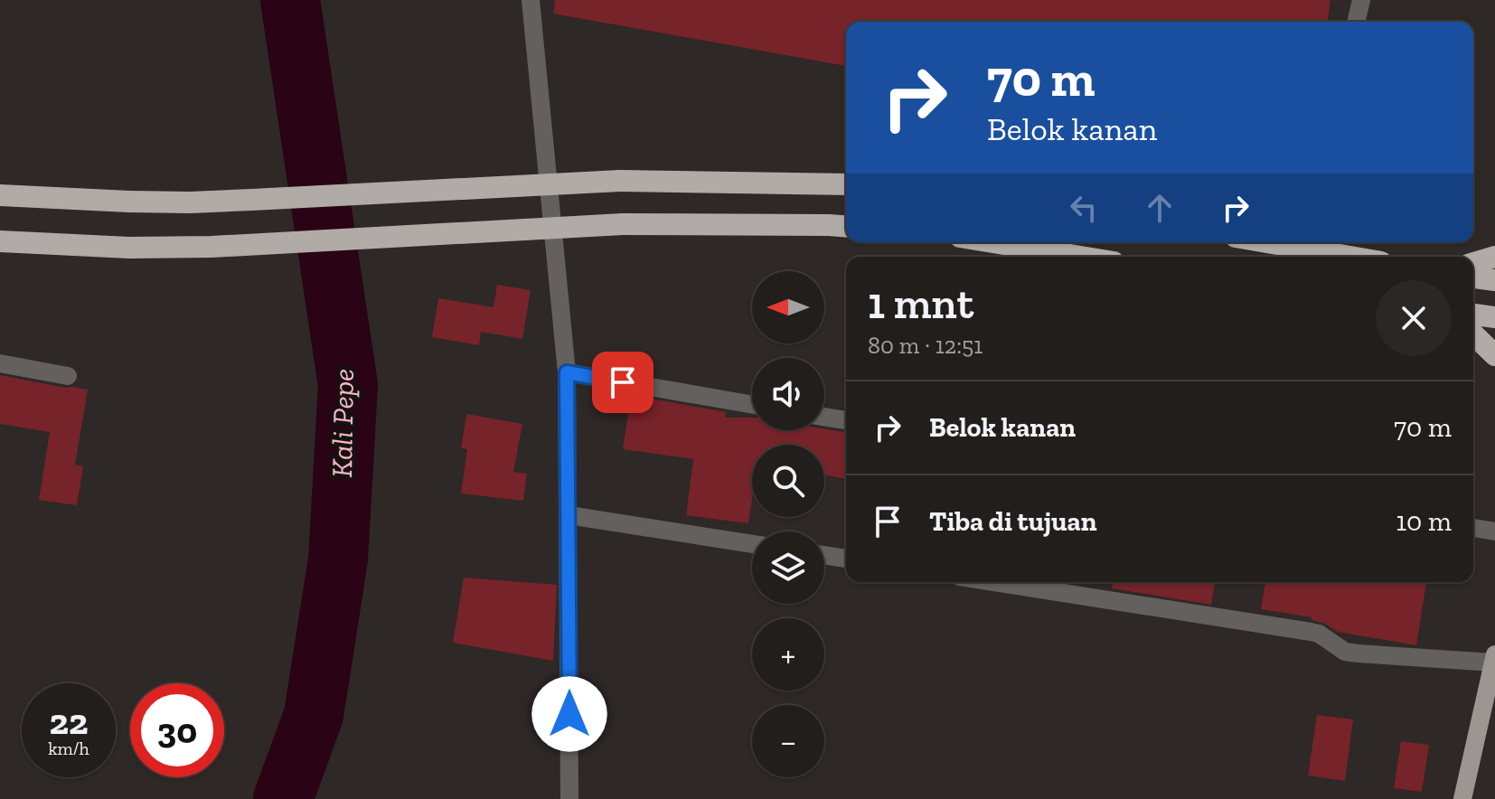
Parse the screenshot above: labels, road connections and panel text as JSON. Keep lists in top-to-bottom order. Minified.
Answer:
{"water":["Kali Pepe"],"north":"left","page":{"turn":["70 m","Belok kanan"],"heading":["1 mnt","80 m · 12:51"],"map_buttons":["+","−"],"list":[{"name":"Belok kanan","value":"70 m"},{"name":"Tiba di tujuan","value":"10 m"}],"speed":"22 km/h","limit":"30"}}
